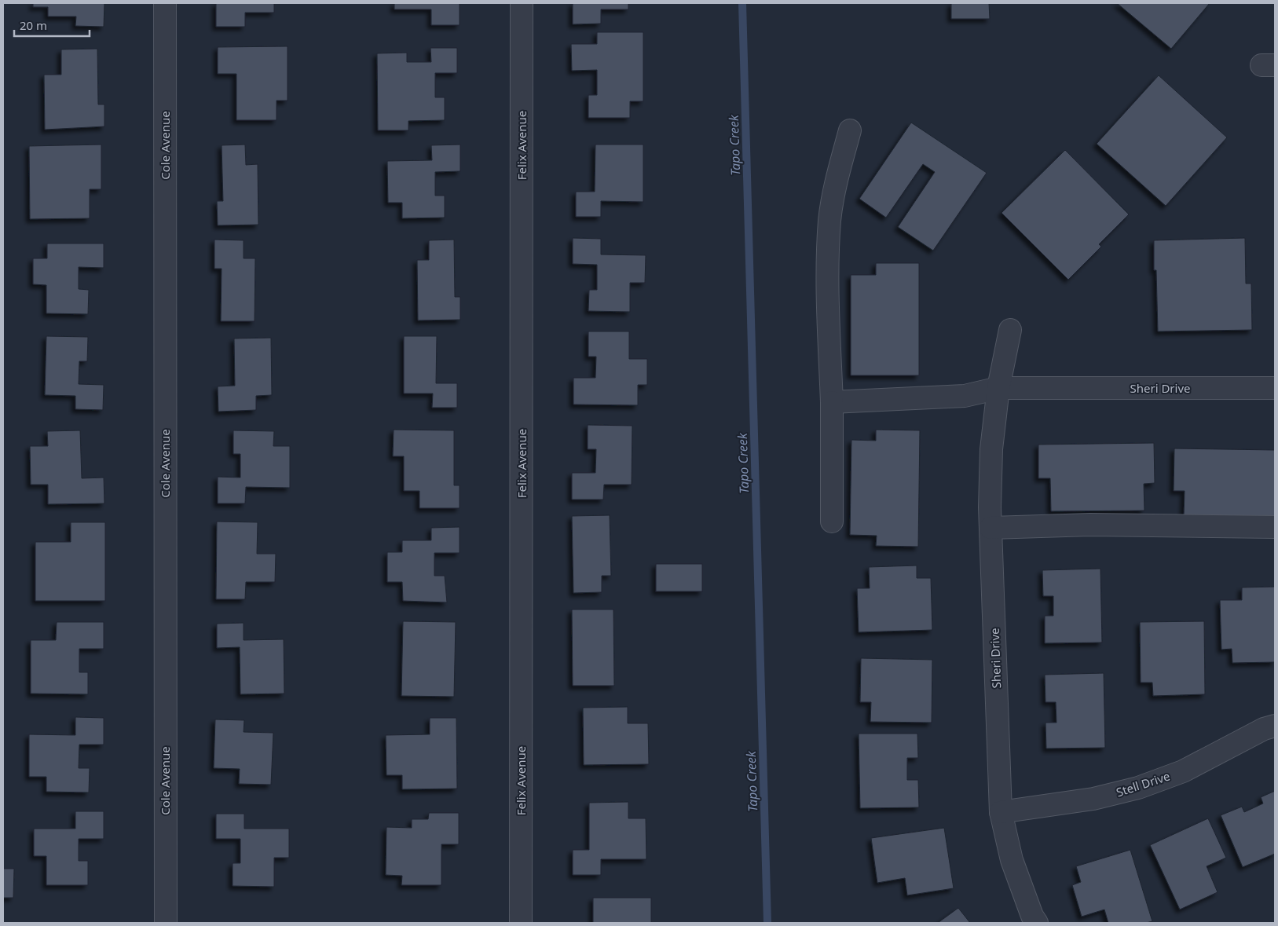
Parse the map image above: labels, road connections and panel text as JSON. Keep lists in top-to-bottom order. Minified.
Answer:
{"streets":{"street":["Cole Avenue","Felix Avenue","Sheri Drive","Stell Drive"]},"crossings":[["Sheri Drive","Stell Drive"]],"water":["Tapo Creek"],"scale_bar":"20 m"}
